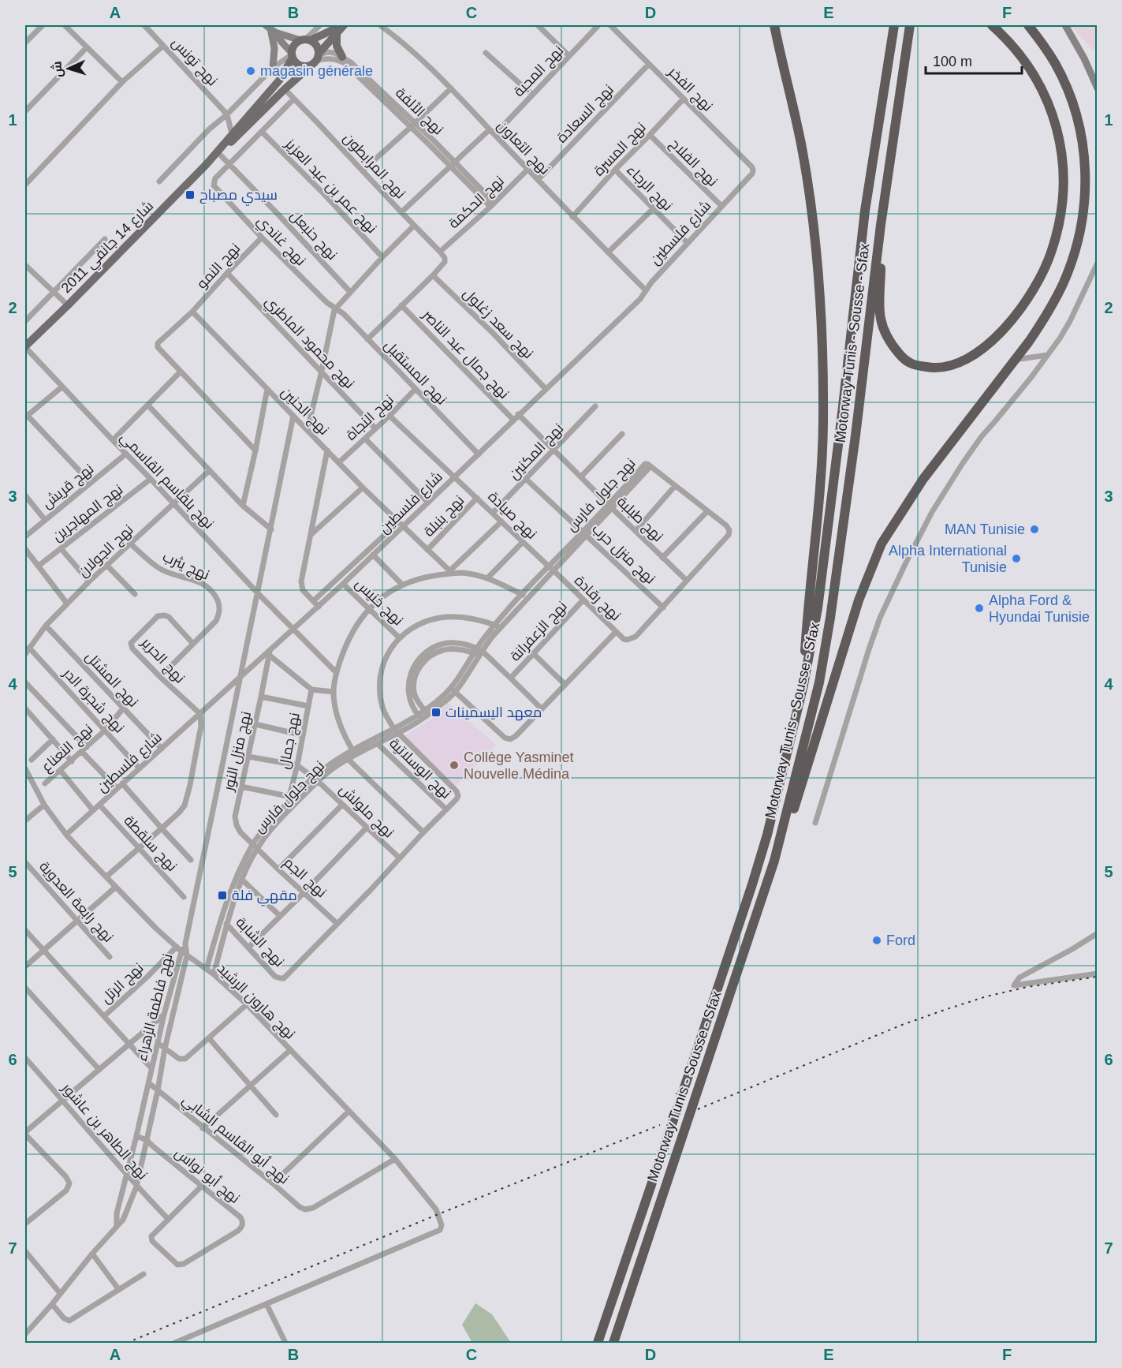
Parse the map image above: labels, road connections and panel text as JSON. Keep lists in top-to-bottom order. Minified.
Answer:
{"streets":{"highway":["Motorway Tunis - Sousse - Sfax"],"main road":["شارع 14 جانفي 2011"],"street":["نهج تونس","نهج المحبة","نهج الفخر","نهج الألفة","نهج السعادة","نهج التعاون","نهج المسرة","نهج الفلاح","نهج المرابطون","نهج عمر بن عبد العزيز","نهج الرجاء","نهج الحكمة","شارع فلسطين","نهج حنبعل","نهج غاندي","نهج النمو","نهج سعد زغلول","نهج محمود الماطري","نهج جمال عبد الناصر","نهج المستقبل","نهج الحنين","نهج النجاة","نهج المكنين","نهج بلقاسم القاسمي","نهج قريش","نهج جلول فارس","نهج المهاجرين","نهج صيادة","نهج بنبلة","نهج طبلبة","نهج الجولان","نهج منزل حرب","نهج يثرب","نهج رقادة","نهج خنيس","نهج الزعفرانة","نهج الحرير","نهج المشتل","نهج شجرة الدر","نهج جمال","نهج النعناع","نهج منزل النور","نهج الوسلاتية","نهج ملولش","نهج سلقطة","نهج الجم","نهج رابعة العدوية","نهج الشابة","نهج الرتل","نهج هارون الرشيد","نهج فاطمة الزهراء","نهج الطاهر بن عاشور","نهج أبو القاسم الشابي","نهج أبو نواس"]},"crossings":[["نهج المحبة","نهج التعاون"],["نهج الفخر","نهج السعادة"],["نهج الفخر","نهج المسرة"],["نهج الفخر","شارع فلسطين"],["نهج الألفة","نهج الحكمة"],["نهج الألفة","شارع 14 جانفي 2011"],["نهج السعادة","نهج التعاون"],["نهج التعاون","نهج المسرة"],["نهج التعاون","نهج الحكمة"],["نهج التعاون","شارع فلسطين"],["نهج المسرة","نهج الفلاح"],["نهج المسرة","نهج الرجاء"],["نهج الفلاح","شارع فلسطين"],["نهج المرابطون","نهج الحكمة"],["نهج المرابطون","شارع 14 جانفي 2011"],["نهج المرابطون","نهج سعد زغلول"],["نهج الرجاء","شارع فلسطين"],["شارع فلسطين","نهج سعد زغلول"],["شارع فلسطين","نهج جمال عبد الناصر"],["شارع فلسطين","نهج المستقبل"],["شارع فلسطين","نهج الحنين"],["شارع فلسطين","نهج بلقاسم القاسمي"],["شارع فلسطين","نهج صيادة"],["شارع فلسطين","نهج طبلبة"],["شارع فلسطين","نهج خنيس"],["شارع فلسطين","نهج الحرير"],["شارع فلسطين","نهج المشتل"],["شارع فلسطين","نهج شجرة الدر"],["شارع فلسطين","نهج منزل النور"],["شارع فلسطين","نهج سلقطة"],["شارع فلسطين","نهج هارون الرشيد"],["نهج حنبعل","نهج غاندي"],["نهج حنبعل","شارع 14 جانفي 2011"],["نهج غاندي","نهج النمو"],["نهج غاندي","نهج المستقبل"],["شارع 14 جانفي 2011","نهج بلقاسم القاسمي"],["نهج النمو","نهج محمود الماطري"],["نهج النمو","نهج الحنين"],["نهج محمود الماطري","نهج النجاة"],["نهج المستقبل","نهج النجاة"],["نهج الحنين","نهج النجاة"],["نهج الحنين","نهج بنبلة"],["نهج النجاة","نهج صيادة"],["نهج المكنين","نهج صيادة"],["نهج المكنين","نهج طبلبة"],["نهج المكنين","نهج منزل حرب"],["نهج بلقاسم القاسمي","نهج قريش"],["نهج بلقاسم القاسمي","نهج المهاجرين"],["نهج بلقاسم القاسمي","نهج الجولان"],["نهج جلول فارس","نهج صيادة"],["نهج جلول فارس","نهج طبلبة"],["نهج جلول فارس","نهج منزل حرب"],["نهج جلول فارس","نهج رقادة"],["نهج جلول فارس","نهج جمال"],["نهج جلول فارس","نهج منزل النور"],["نهج جلول فارس","نهج الوسلاتية"],["نهج جلول فارس","نهج ملولش"],["نهج جلول فارس","نهج الجم"],["نهج جلول فارس","نهج الشابة"],["نهج جلول فارس","نهج هارون الرشيد"],["نهج صيادة","نهج بنبلة"],["نهج صيادة","نهج رقادة"],["نهج الجولان","نهج يثرب"],["نهج الجولان","نهج المشتل"],["نهج الجولان","نهج شجرة الدر"],["نهج منزل حرب","نهج رقادة"],["نهج يثرب","نهج الحرير"],["نهج رقادة","نهج الزعفرانة"],["نهج المشتل","نهج النعناع"],["نهج شجرة الدر","نهج النعناع"],["نهج جمال","نهج ملولش"],["نهج منزل النور","نهج الجم"],["نهج الجم","نهج الشابة"],["نهج الرتل","نهج هارون الرشيد"],["نهج الرتل","نهج فاطمة الزهراء"],["نهج هارون الرشيد","نهج فاطمة الزهراء"],["نهج هارون الرشيد","نهج أبو القاسم الشابي"],["نهج فاطمة الزهراء","نهج الطاهر بن عاشور"],["نهج فاطمة الزهراء","نهج أبو القاسم الشابي"],["نهج فاطمة الزهراء","نهج أبو نواس"],["نهج الطاهر بن عاشور","نهج أبو نواس"]],"places":{"other":["magasin générale","MAN Tunisie","Alpha International Tunisie","Alpha Ford & Hyundai Tunisie","Collège Yasminet Nouvelle Médina","Ford"],"transit":["سيدي مصباح","معهد اليسمينات","مقهي فلة"]},"scale_bar":"100 m","north":"left","grid":{"columns":["A","B","C","D","E","F"],"rows":["1","2","3","4","5","6","7"]}}
